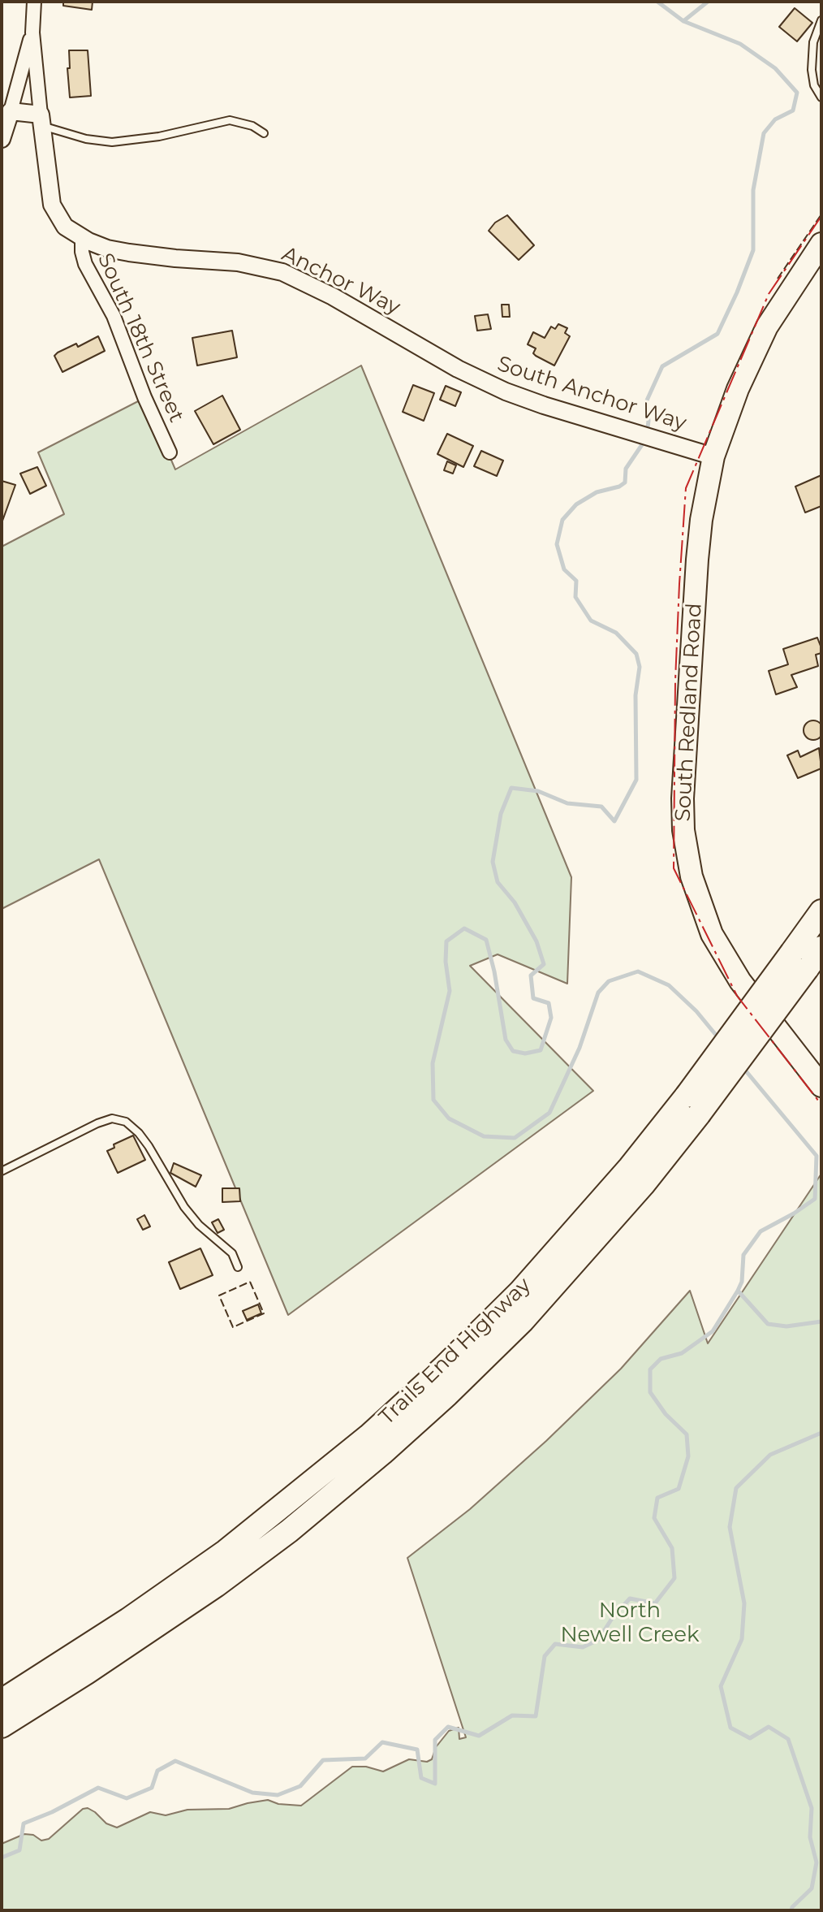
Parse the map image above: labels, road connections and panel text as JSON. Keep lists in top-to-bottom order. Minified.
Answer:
{"streets":{"highway":["Trails End Highway"],"main road":["South Redland Road"],"street":["Anchor Way","South 18th Street","South Anchor Way"]},"crossings":[["Anchor Way","South 18th Street"],["Anchor Way","South Anchor Way"],["South Anchor Way","South Redland Road"]],"parks":["North Newell Creek"]}
